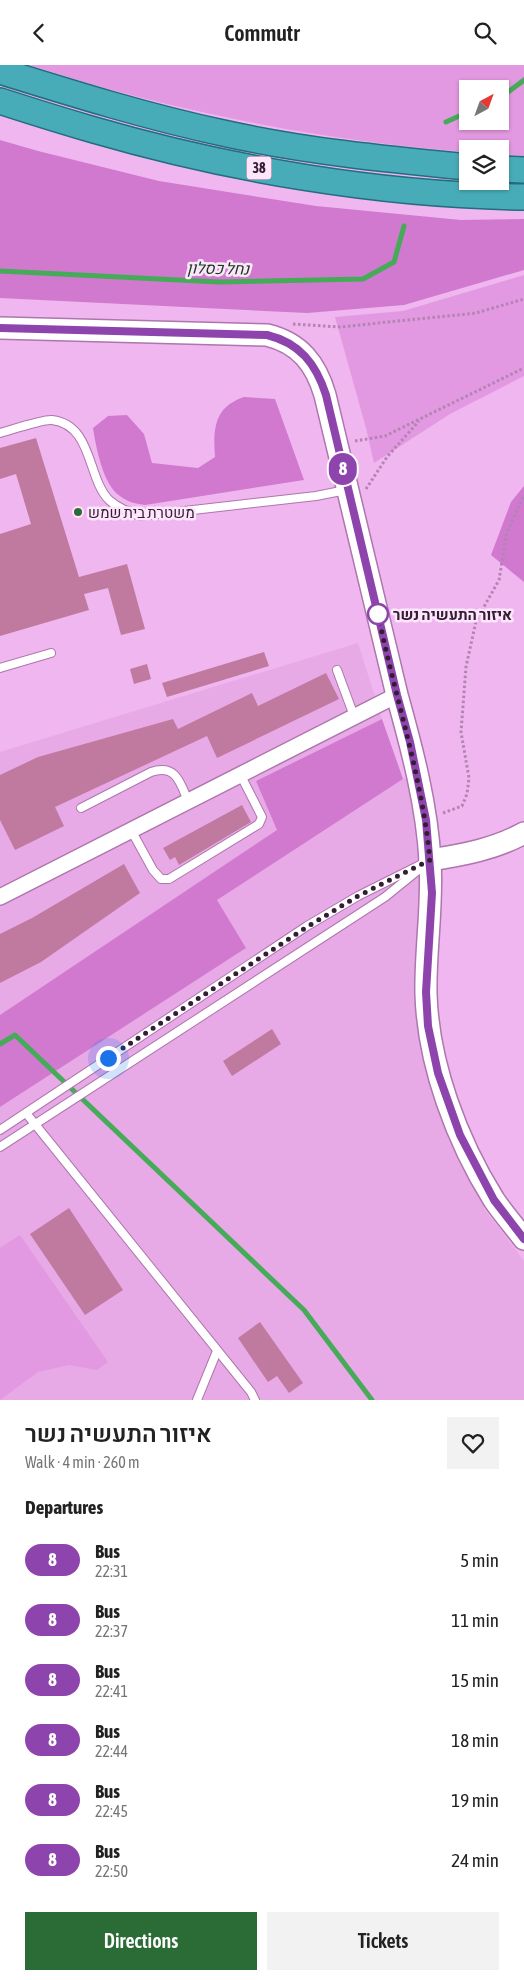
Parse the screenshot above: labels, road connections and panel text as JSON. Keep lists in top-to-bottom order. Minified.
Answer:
{"streets":{"highway":["38"]},"water":["נחל כסלון"],"places":["משטרת בית שמש","איזור התעשיה נשר"],"lines":["bus line 8"],"north":"top right","page":{"header":"Commutr","on_map":"8","heading":[["איזור התעשיה נשר","Walk · 4 min · 260 m"],"Departures"],"list":[{"mark":"8","name":"Bus","note":"22:31","value":"5 min"},{"mark":"8","name":"Bus","note":"22:37","value":"11 min"},{"mark":"8","name":"Bus","note":"22:41","value":"15 min"},{"mark":"8","name":"Bus","note":"22:44","value":"18 min"},{"mark":"8","name":"Bus","note":"22:45","value":"19 min"},{"mark":"8","name":"Bus","note":"22:50","value":"24 min"}],"buttons":["Directions","Tickets"]}}
